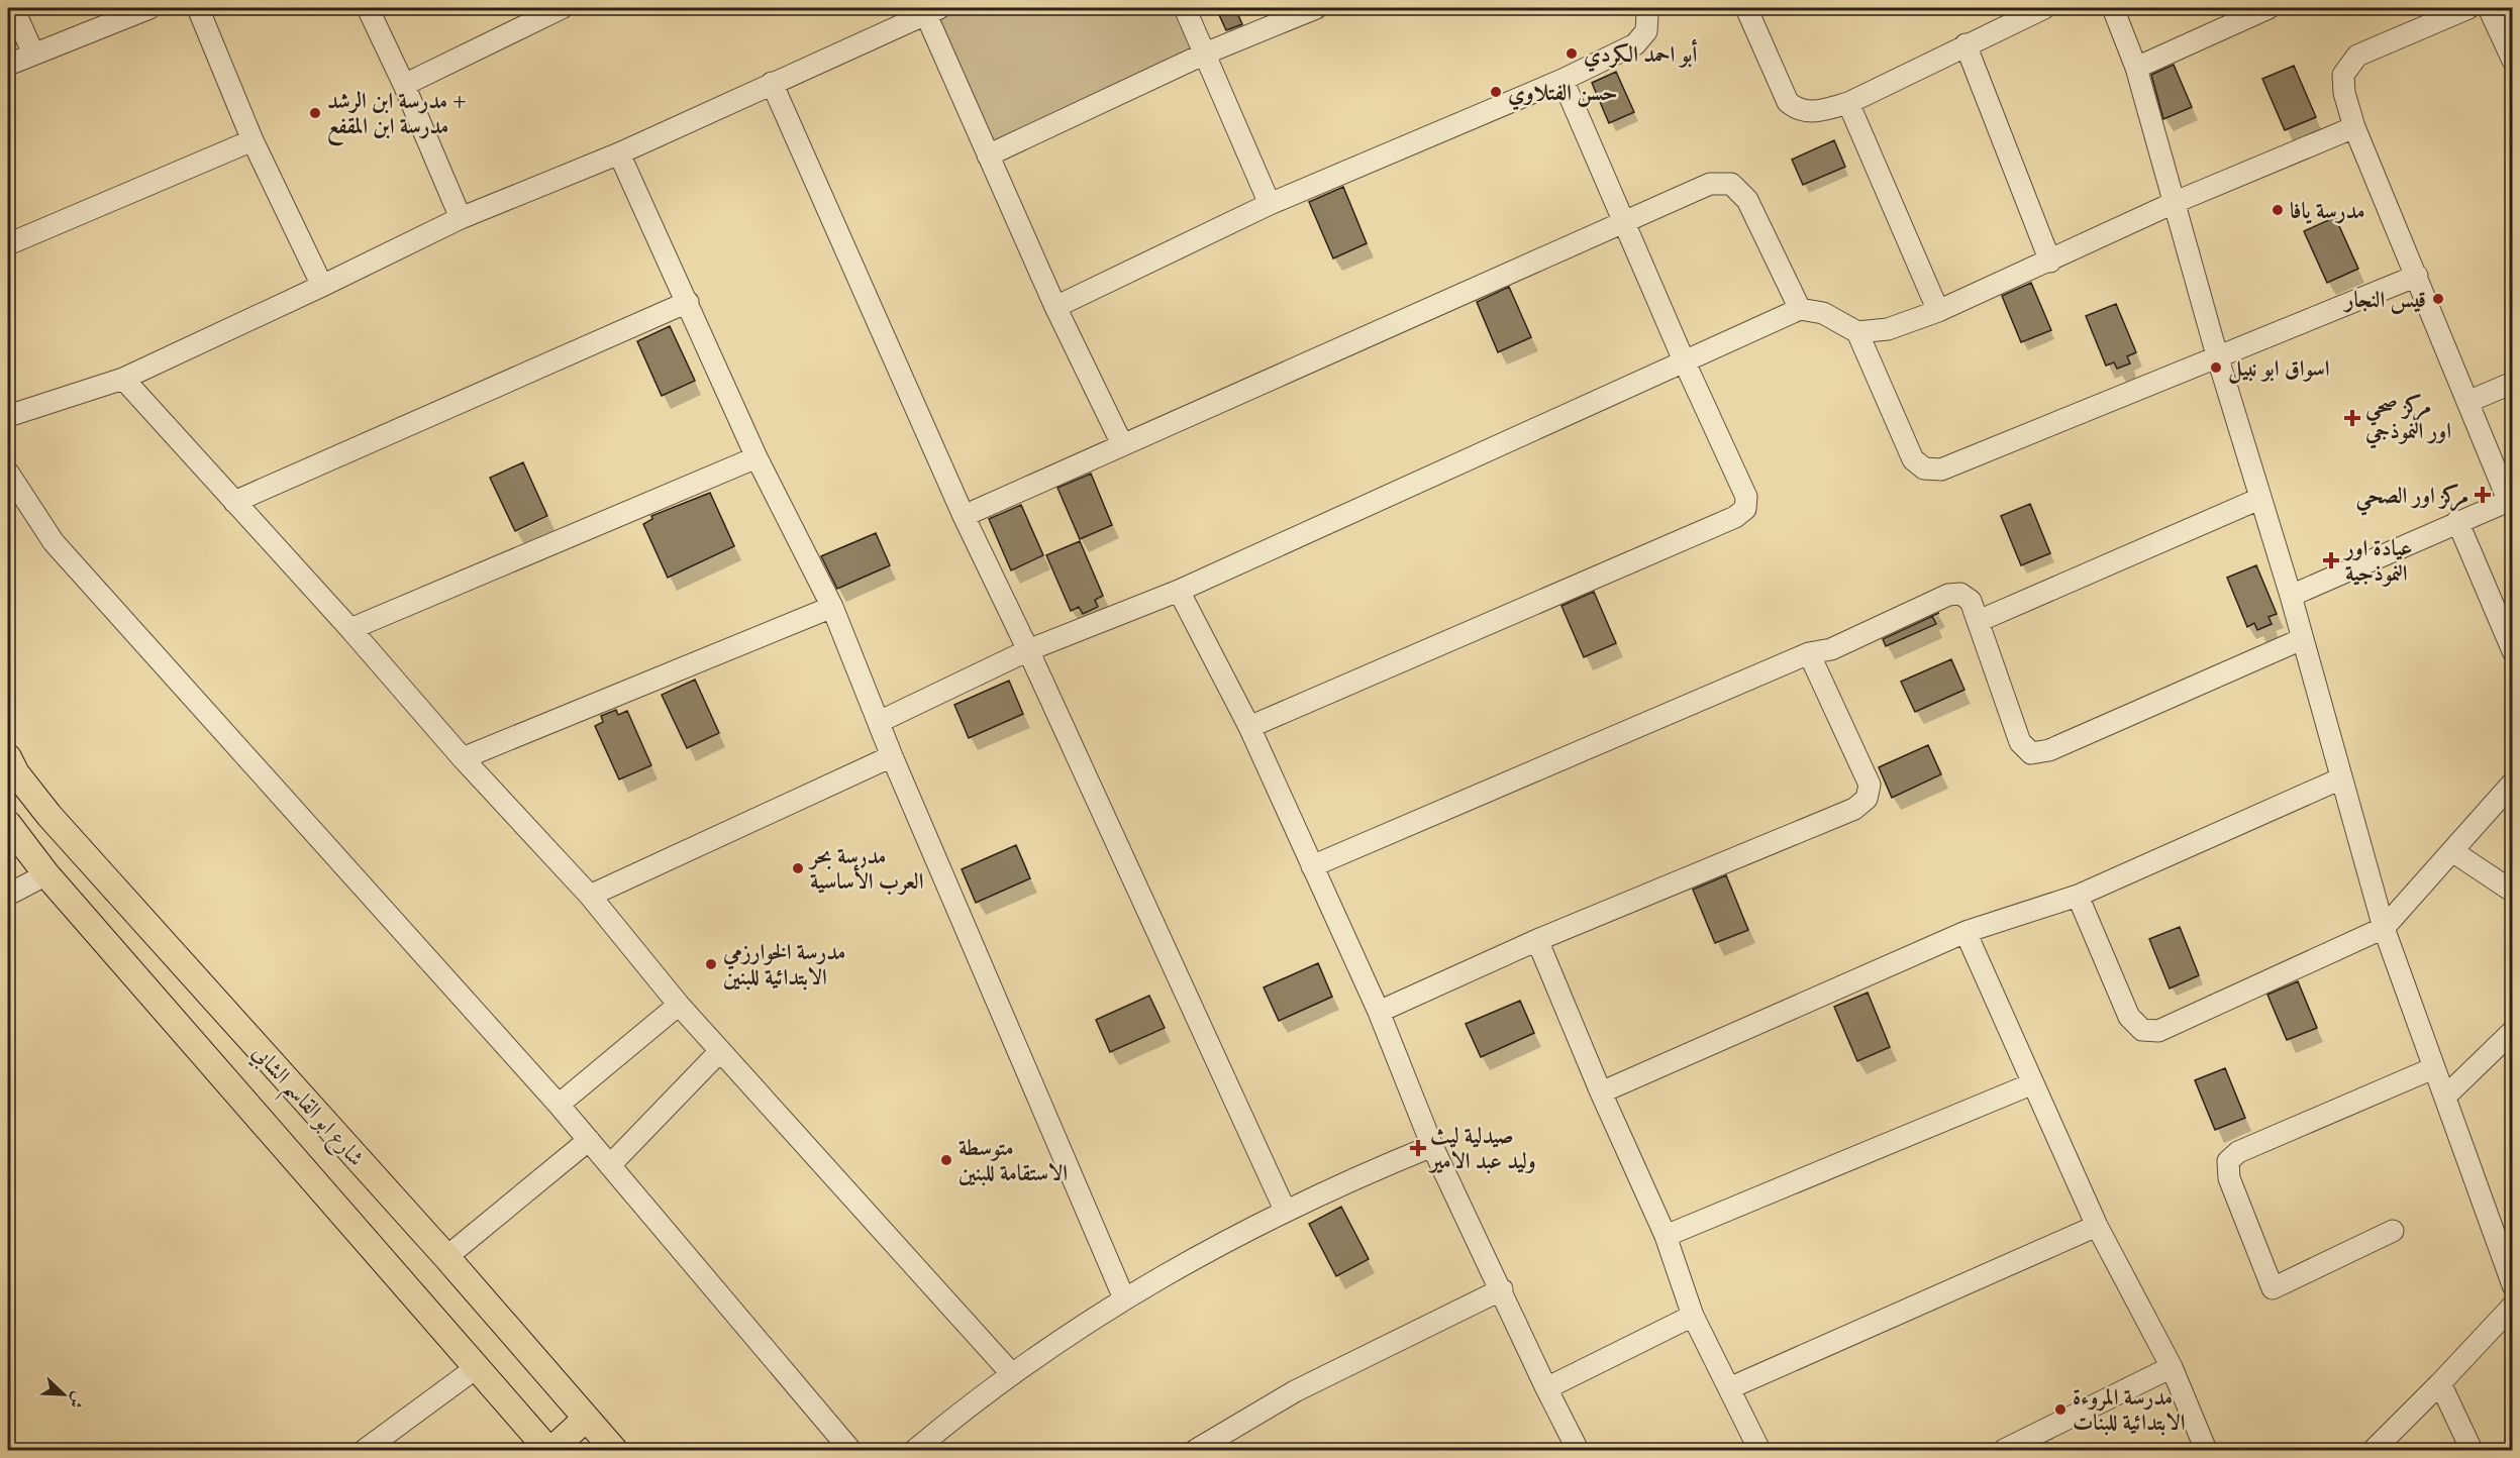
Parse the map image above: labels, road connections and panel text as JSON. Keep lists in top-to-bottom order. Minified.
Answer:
{"streets":{"main road":["شارع ابو القاسم الشابي"]},"places":{"other":["أبو احمد الكردي","حسن الفتلاوي","مدرسة ابن الرشد + مدرسة ابن المقفع","مدرسة يافا","قيس النجار","اسواق ابو نبيل","مدرسة بحر العرب الأساسية","مدرسة الخوارزمي الابتدائية للبنين","متوسطة الاستقامة للبنين","مدرسة المروءة الابتدائية للبنات"],"health":["مركز صحي اور النموذجي","مركز اور الصحي","عيادة اور النموذجية","صيدلية ليث وليد عبد الامير"]},"north":"bottom right"}
